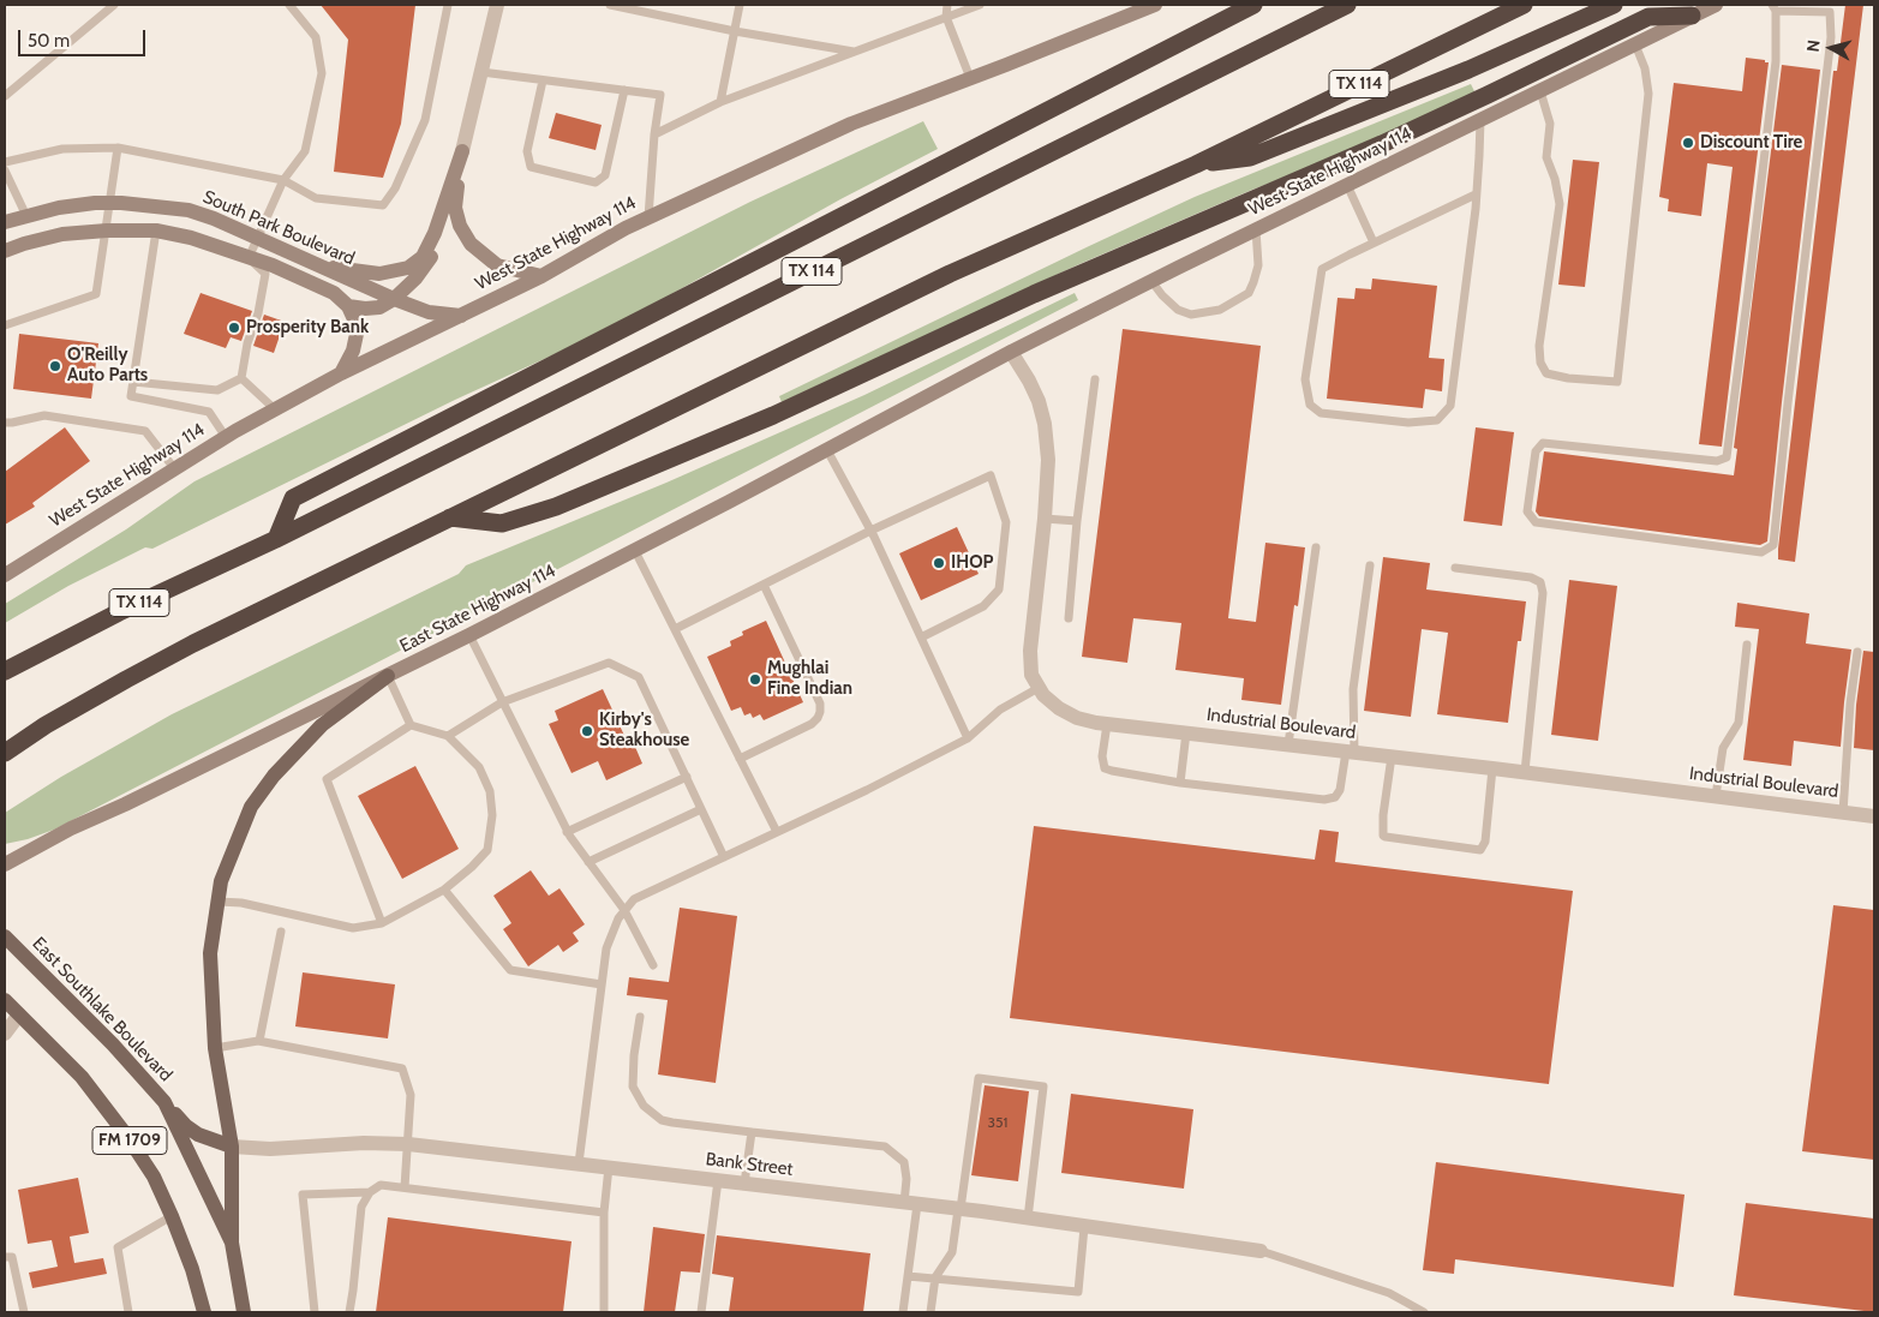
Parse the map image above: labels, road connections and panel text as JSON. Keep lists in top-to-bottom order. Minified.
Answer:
{"streets":{"highway":["TX 114"],"main road":["West State Highway 114","South Park Boulevard","East State Highway 114","East Southlake Boulevard","FM 1709"],"street":["Industrial Boulevard","Bank Street"]},"crossings":[["West State Highway 114","South Park Boulevard"],["West State Highway 114","East State Highway 114"],["West State Highway 114","Industrial Boulevard"]],"places":["Discount Tire","Prosperity Bank","O'Reilly Auto Parts","IHOP","Mughlai Fine Indian","Kirby's Steakhouse"],"house_numbers":["351"],"scale_bar":"50 m","north":"left"}
